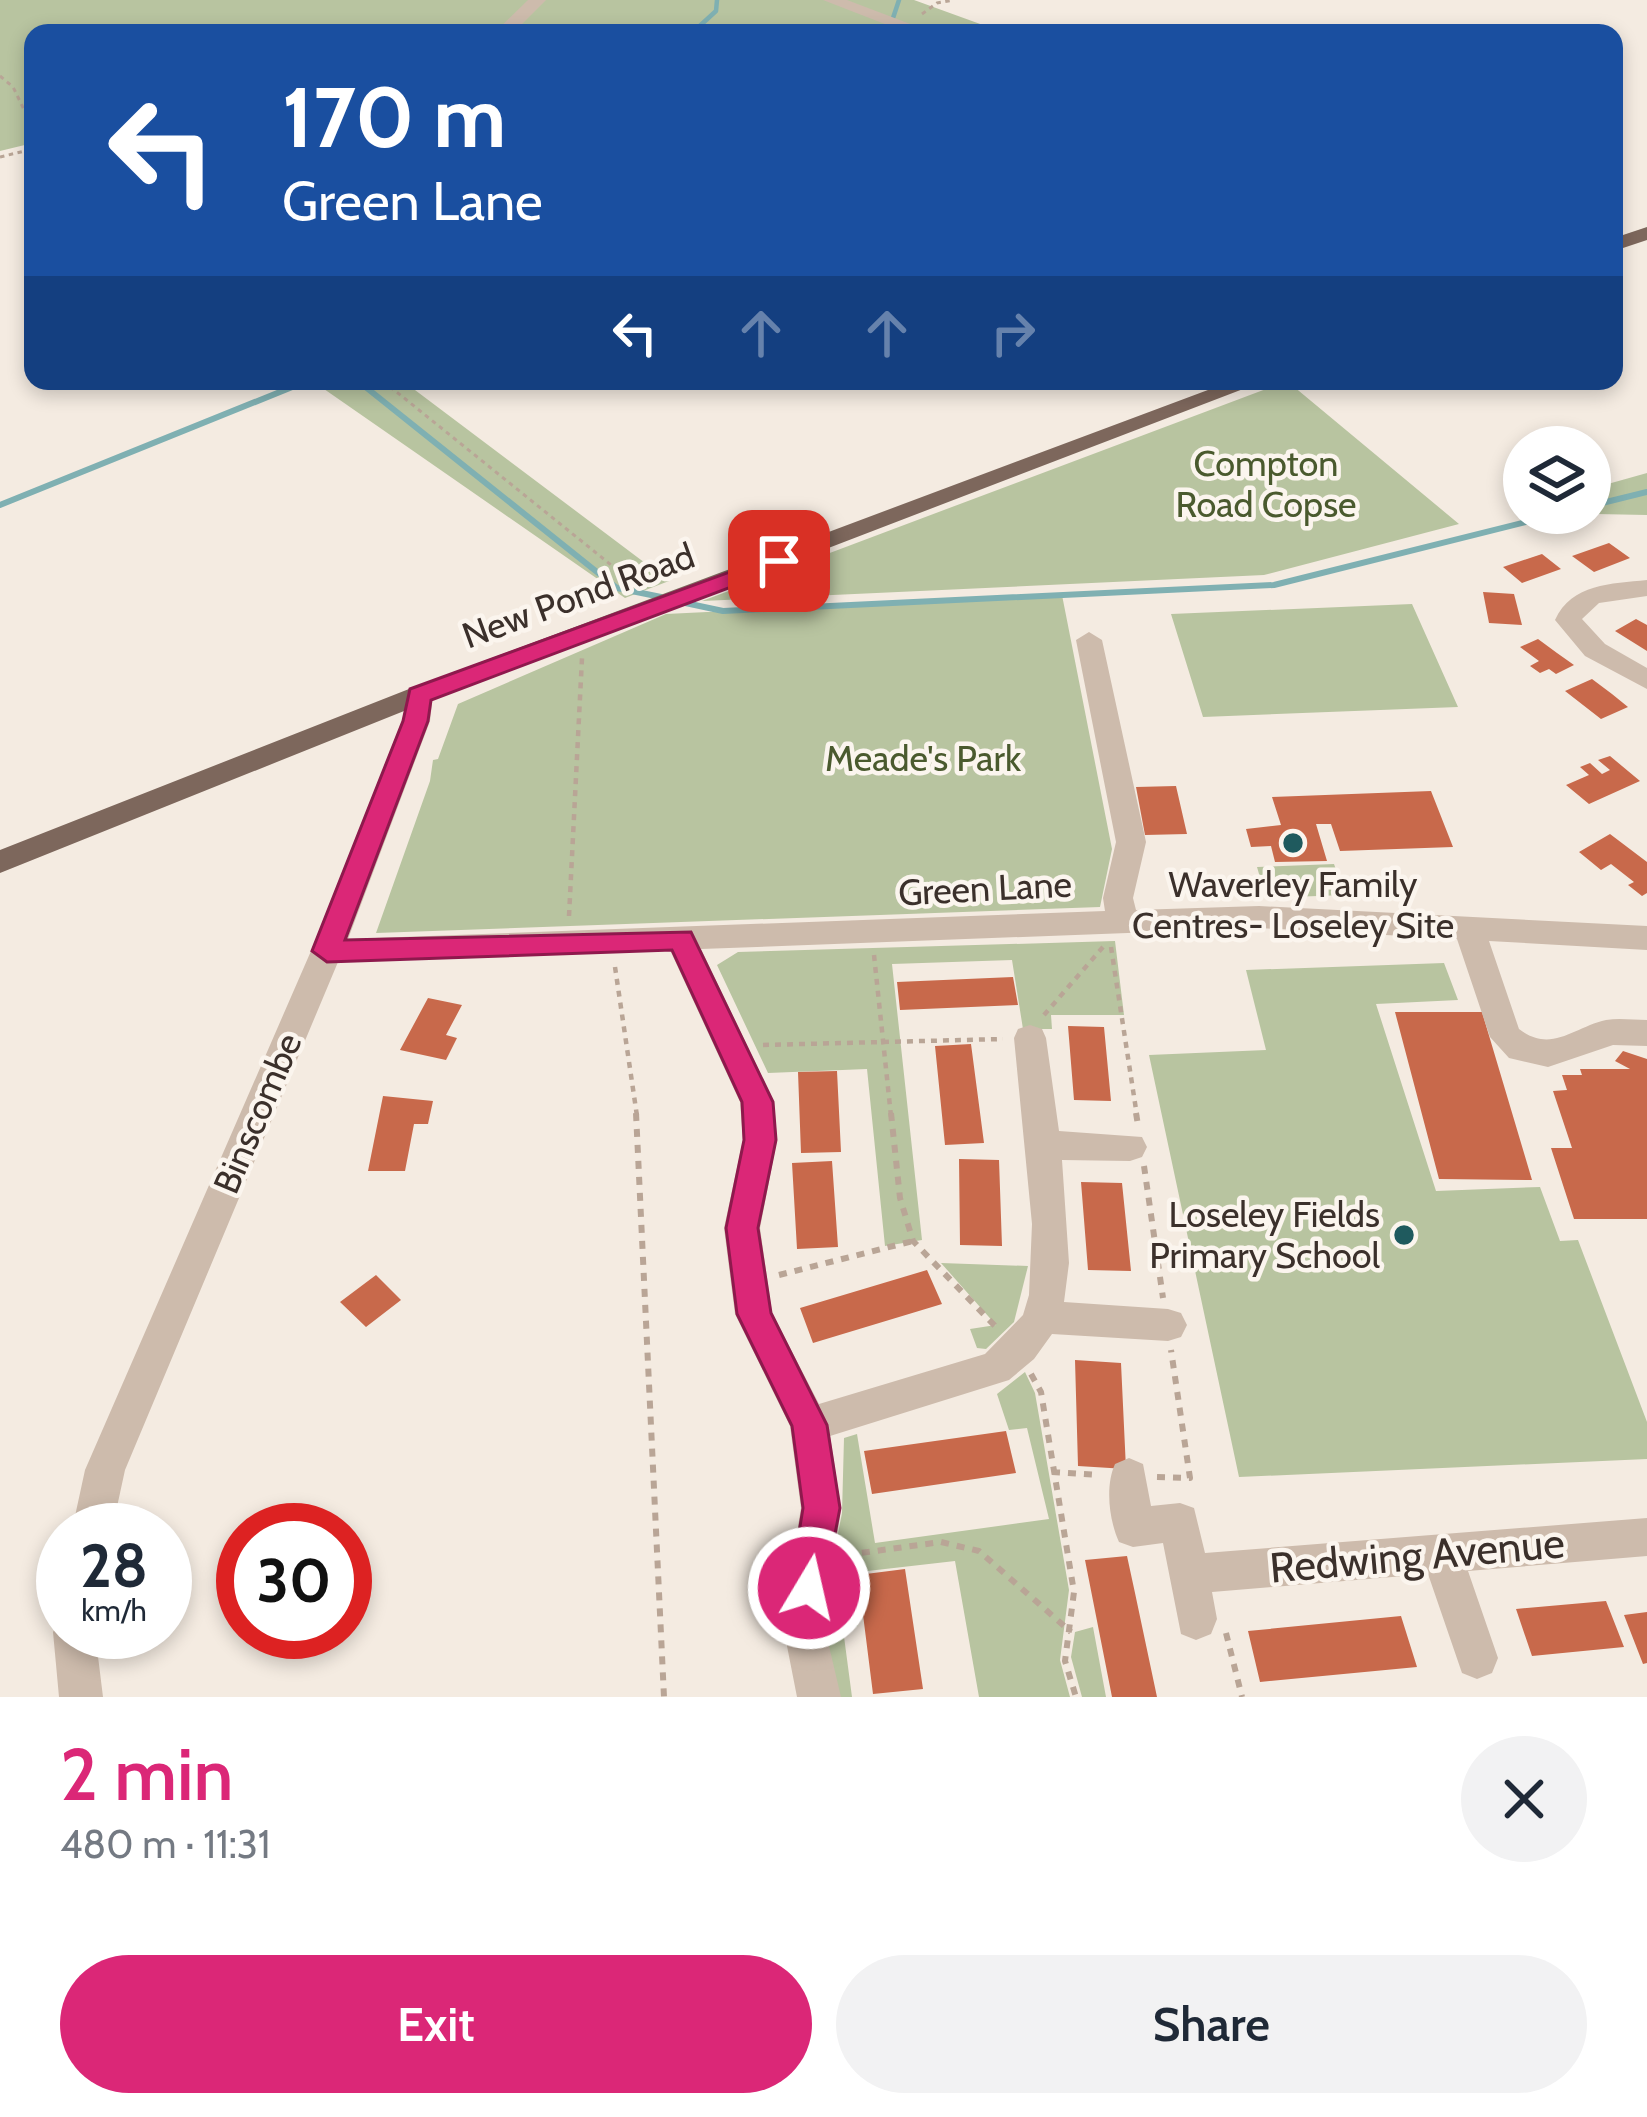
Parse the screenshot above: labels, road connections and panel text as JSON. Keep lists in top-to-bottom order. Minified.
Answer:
{"streets":{"main road":["New Pond Road"],"street":["Green Lane","Binscombe","Redwing Avenue"]},"crossings":[["New Pond Road","Binscombe"],["Green Lane","Binscombe"]],"parks":["Compton Road Copse","Meade's Park"],"places":["Waverley Family Centres- Loseley Site","Loseley Fields Primary School"],"page":{"turn":["170 m","Green Lane"],"speed":"28 km/h","limit":"30","heading":["2 min","480 m · 11:31"],"buttons":["Exit","Share"]}}
